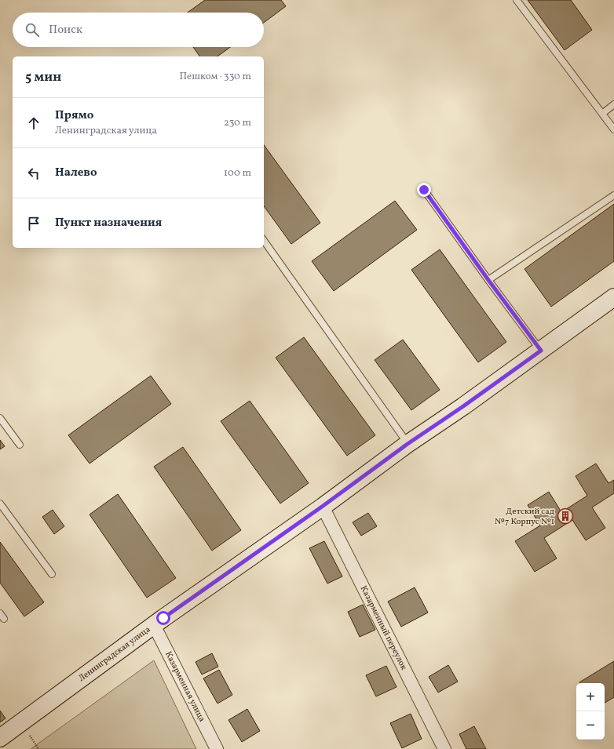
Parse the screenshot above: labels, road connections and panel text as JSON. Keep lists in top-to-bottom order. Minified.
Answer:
{"streets":{"street":["Казарменный переулок","Ленинградская улица","Казарменная улица"]},"crossings":[["Казарменный переулок","Ленинградская улица"],["Ленинградская улица","Казарменная улица"]],"places":{"building":["Детский сад №7 Корпус №1"]},"page":{"search":"Поиск","heading":["5 мин","Пешком · 330 m"],"list":[["Прямо","Ленинградская улица","230 m"],["Налево","100 m"],"Пункт назначения"],"map_buttons":["+","−"]}}
